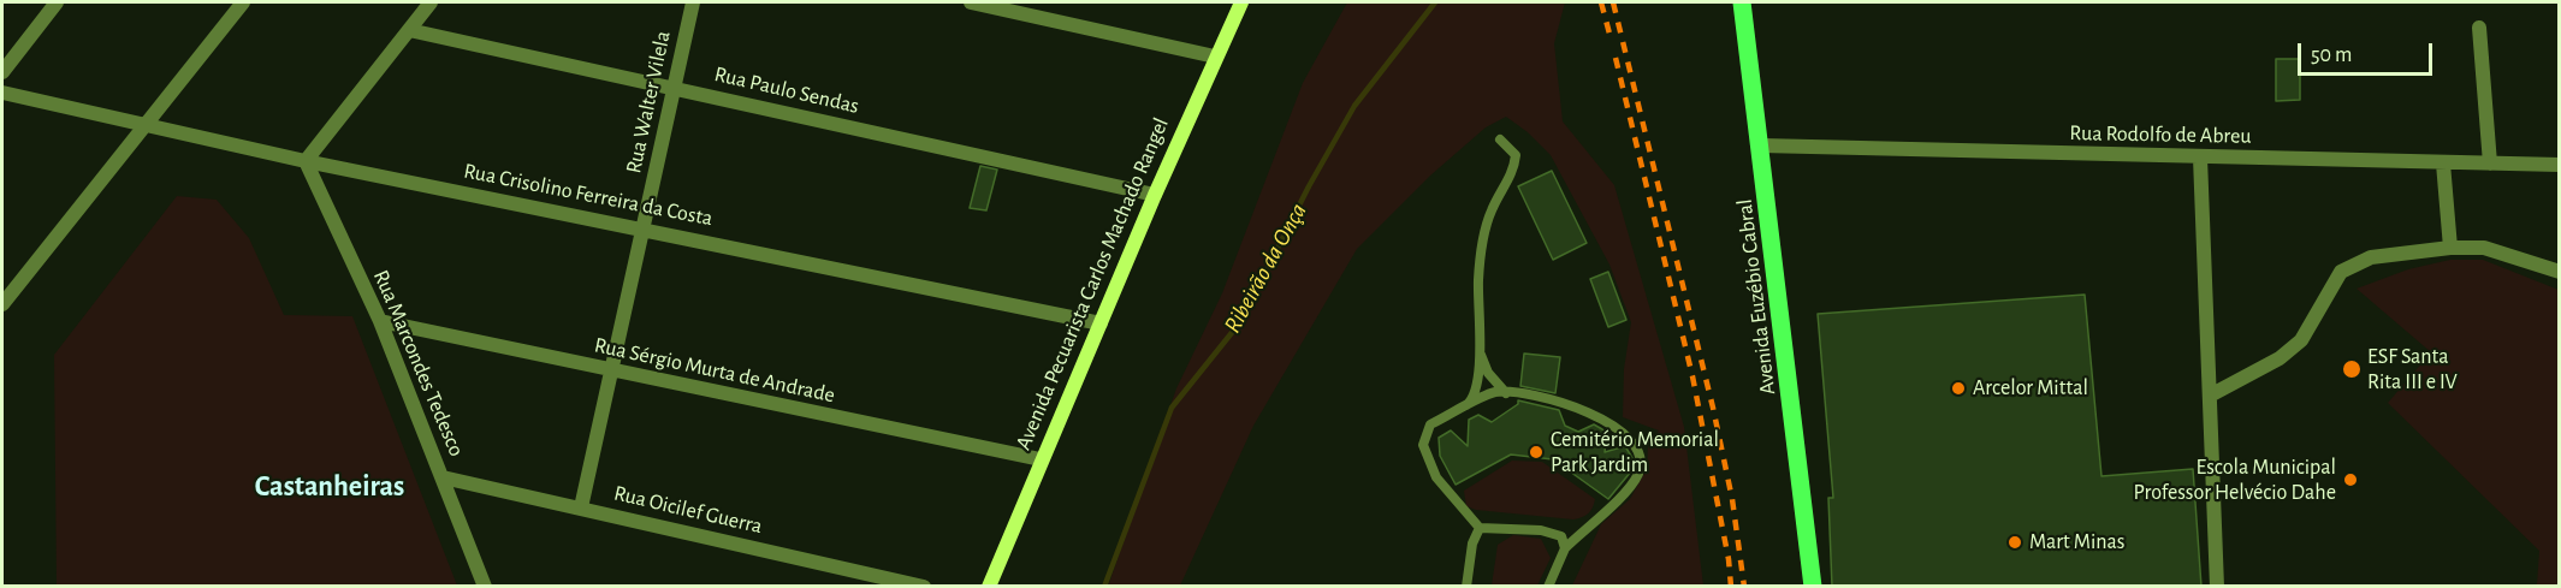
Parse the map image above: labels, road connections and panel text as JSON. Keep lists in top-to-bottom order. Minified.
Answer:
{"streets":{"main road":["Avenida Euzébio Cabral"],"street":["Rua Paulo Sendas","Rua Walter Vilela","Rua Rodolfo de Abreu","Rua Crisolino Ferreira da Costa","Avenida Pecuarista Carlos Machado Rangel","Rua Marcondes Tedesco","Rua Sérgio Murta de Andrade","Rua Oicilef Guerra"]},"crossings":[["Rua Paulo Sendas","Rua Walter Vilela"],["Rua Paulo Sendas","Avenida Pecuarista Carlos Machado Rangel"],["Rua Walter Vilela","Rua Crisolino Ferreira da Costa"],["Rua Walter Vilela","Rua Sérgio Murta de Andrade"],["Rua Walter Vilela","Rua Oicilef Guerra"],["Rua Rodolfo de Abreu","Avenida Euzébio Cabral"],["Rua Crisolino Ferreira da Costa","Avenida Pecuarista Carlos Machado Rangel"],["Rua Crisolino Ferreira da Costa","Rua Marcondes Tedesco"],["Avenida Pecuarista Carlos Machado Rangel","Rua Sérgio Murta de Andrade"],["Rua Marcondes Tedesco","Rua Sérgio Murta de Andrade"],["Rua Marcondes Tedesco","Rua Oicilef Guerra"]],"districts":["Castanheiras"],"water":["Ribeirão da Onça"],"places":["ESF Santa Rita III e IV","Arcelor Mittal","Cemitério Memorial Park Jardim","Escola Municipal Professor Helvécio Dahe","Mart Minas"],"scale_bar":"50 m"}
